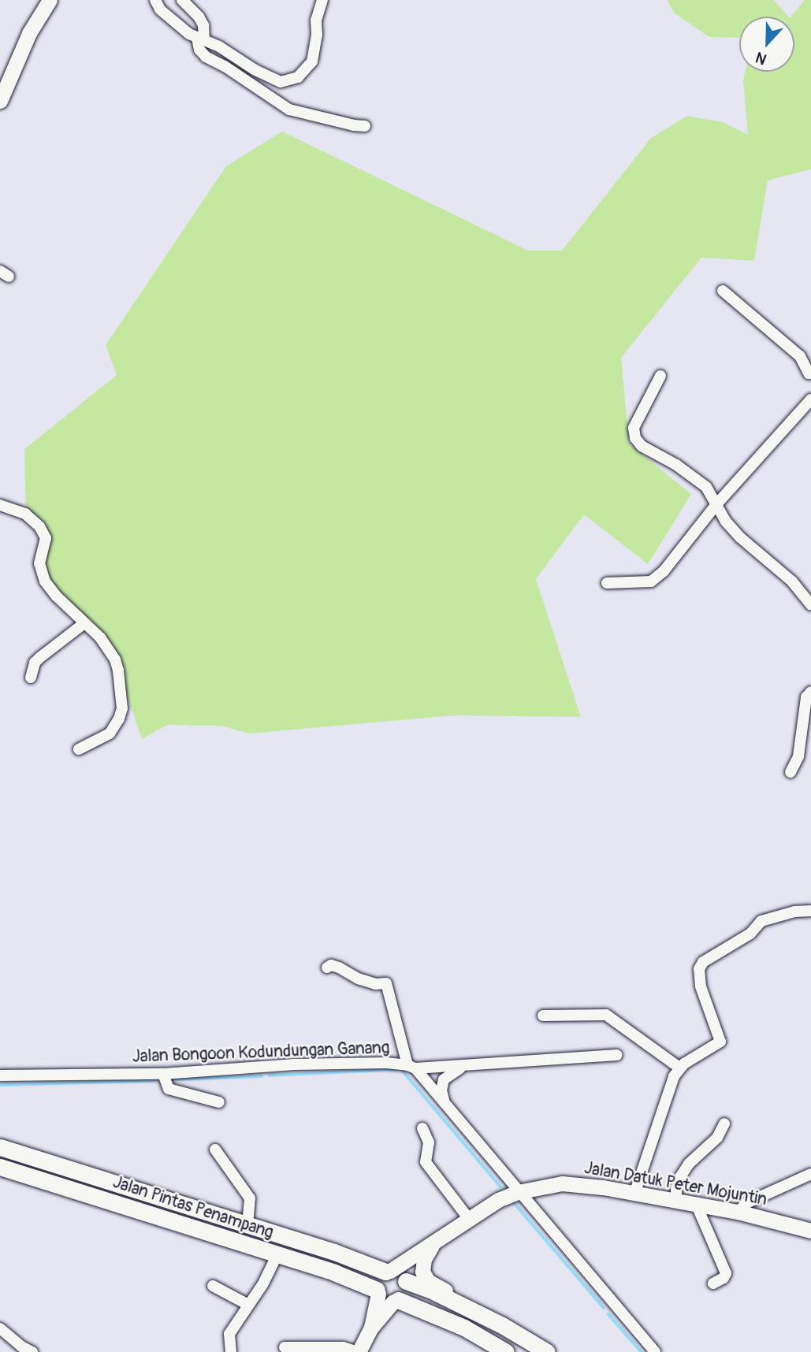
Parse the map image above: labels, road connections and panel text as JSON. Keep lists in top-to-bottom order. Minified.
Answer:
{"streets":{"main road":["Jalan Datuk Peter Mojuntin","Jalan Pintas Penampang"],"street":["Jalan Bongoon Kodundungan Ganang"]},"crossings":[["Jalan Datuk Peter Mojuntin","Jalan Pintas Penampang"]],"north":"bottom"}
